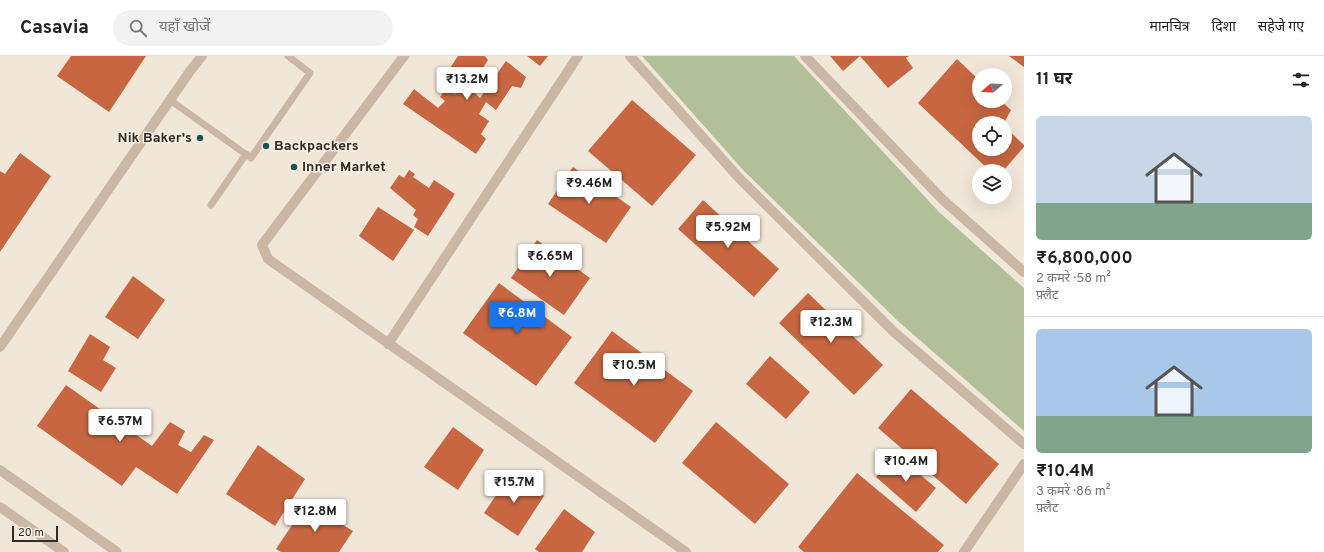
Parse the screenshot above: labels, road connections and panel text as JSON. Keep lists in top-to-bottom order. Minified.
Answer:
{"places":["Nik Baker's","Backpackers","Inner Market"],"scale_bar":"20 m","north":"left","page":{"header":"Casavia","search":"यहाँ खोजें","nav":["मानचित्र","दिशा","सहेजे गए"],"heading":"11 घर","price":["₹13.2M","₹9.46M","₹5.92M","₹6.65M","₹6.8M","₹12.3M","₹10.5M","₹6.57M","₹10.4M","₹15.7M","₹12.8M"],"list":[{"name":"₹6,800,000","note":"2 कमरे · 58 m² · फ़्लैट"},{"name":"₹10.4M","note":"3 कमरे · 86 m² · फ़्लैट"}],"scale":"20 m"}}
